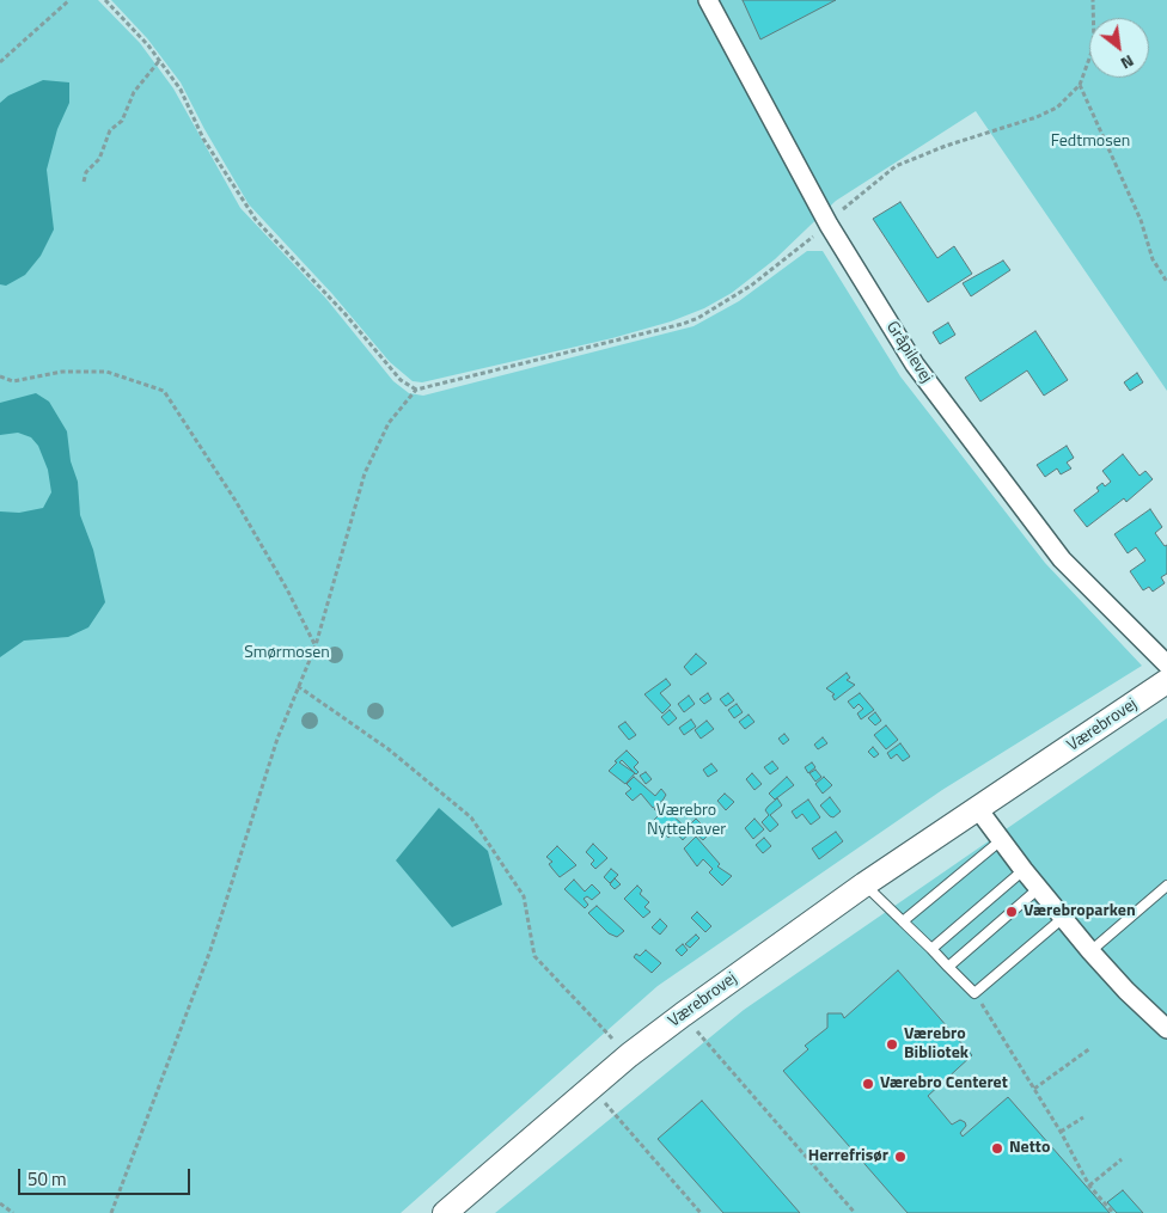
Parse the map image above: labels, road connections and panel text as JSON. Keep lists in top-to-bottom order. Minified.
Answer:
{"streets":{"street":["Gråpilevej","Værebrovej"]},"parks":["Fedtmosen","Smørmosen","Værebro Nyttehaver"],"places":["Værebroparken","Værebro Bibliotek","Værebro Centeret","Netto","Herrefrisør"],"scale_bar":"50 m","north":"bottom right"}
